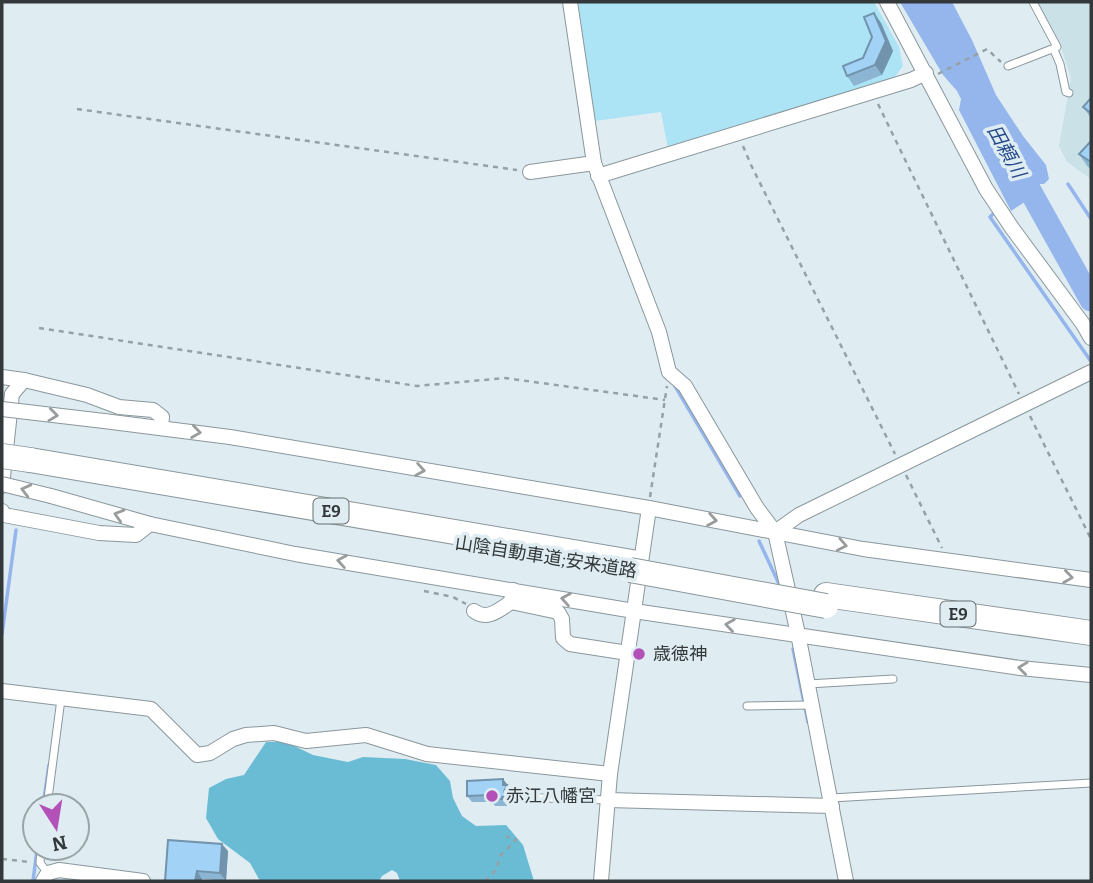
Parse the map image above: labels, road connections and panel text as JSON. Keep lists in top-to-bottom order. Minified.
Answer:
{"streets":{"highway":["E9","山陰自動車道;安来道路"]},"water":["田頼川"],"places":["歳徳神","赤江八幡宮"],"north":"bottom"}
